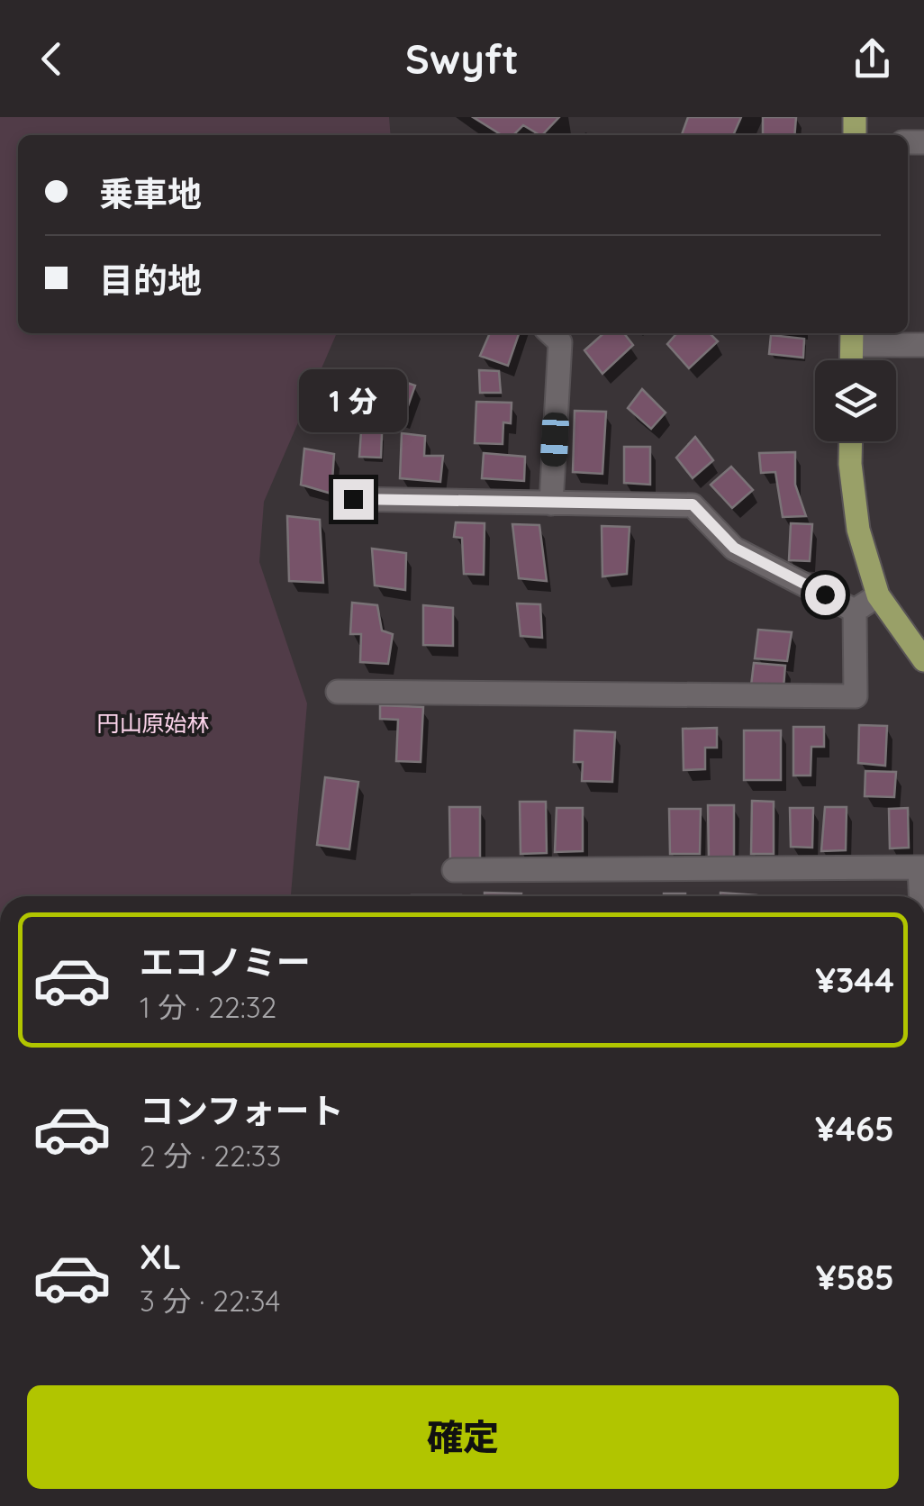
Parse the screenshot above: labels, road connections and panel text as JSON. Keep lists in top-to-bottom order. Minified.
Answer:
{"parks":["円山原始林"],"page":{"header":"Swyft","banner":["乗車地","目的地"],"bubble":"1 分","list":[{"name":"エコノミー","note":"1 分 · 22:32","value":"¥344"},{"name":"コンフォート","note":"2 分 · 22:33","value":"¥465"},{"name":"XL","note":"3 分 · 22:34","value":"¥585"}],"buttons":"確定"}}
